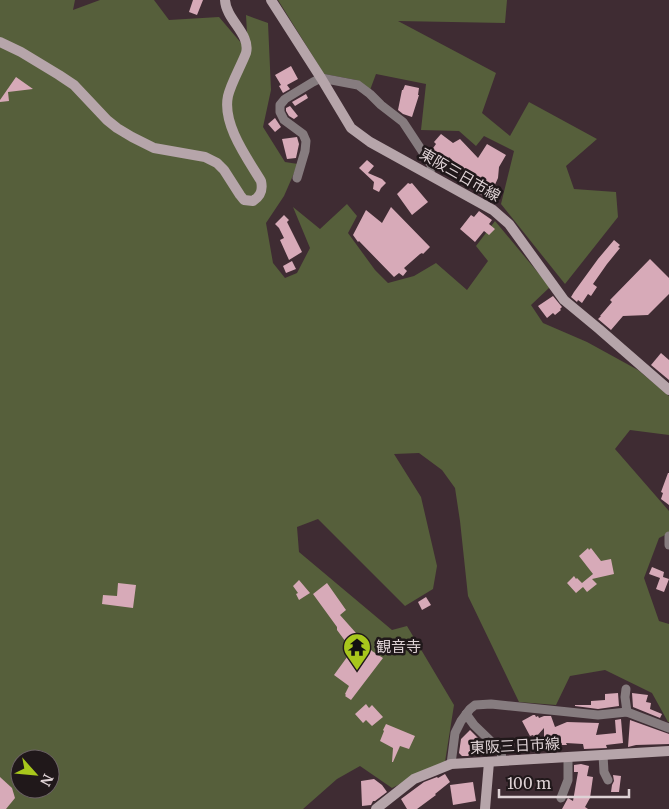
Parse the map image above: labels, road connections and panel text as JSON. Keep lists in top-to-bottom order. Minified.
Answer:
{"streets":{"main road":["東阪三日市線"]},"places":{"temple":["観音寺"]},"scale_bar":"100 m","north":"bottom right"}
